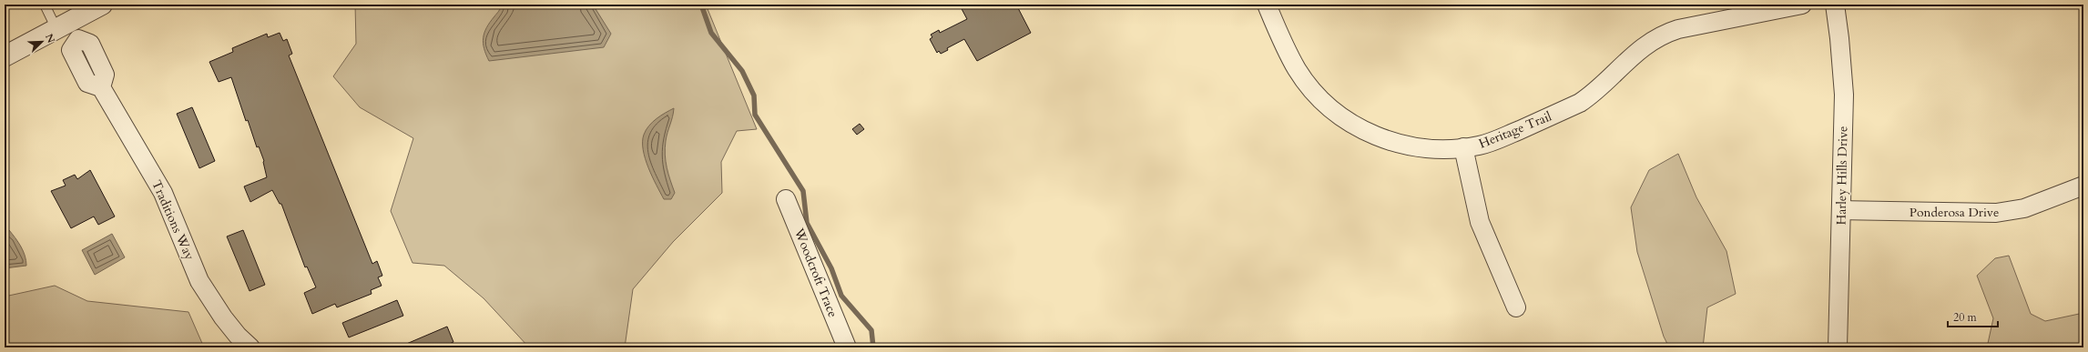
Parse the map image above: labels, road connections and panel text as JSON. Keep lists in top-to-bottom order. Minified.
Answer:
{"streets":{"street":["Heritage Trail","Harley Hills Drive","Ponderosa Drive","Traditions Way","Woodcroft Trace"]},"crossings":[["Harley Hills Drive","Ponderosa Drive"]],"scale_bar":"20 m","north":"top right"}
